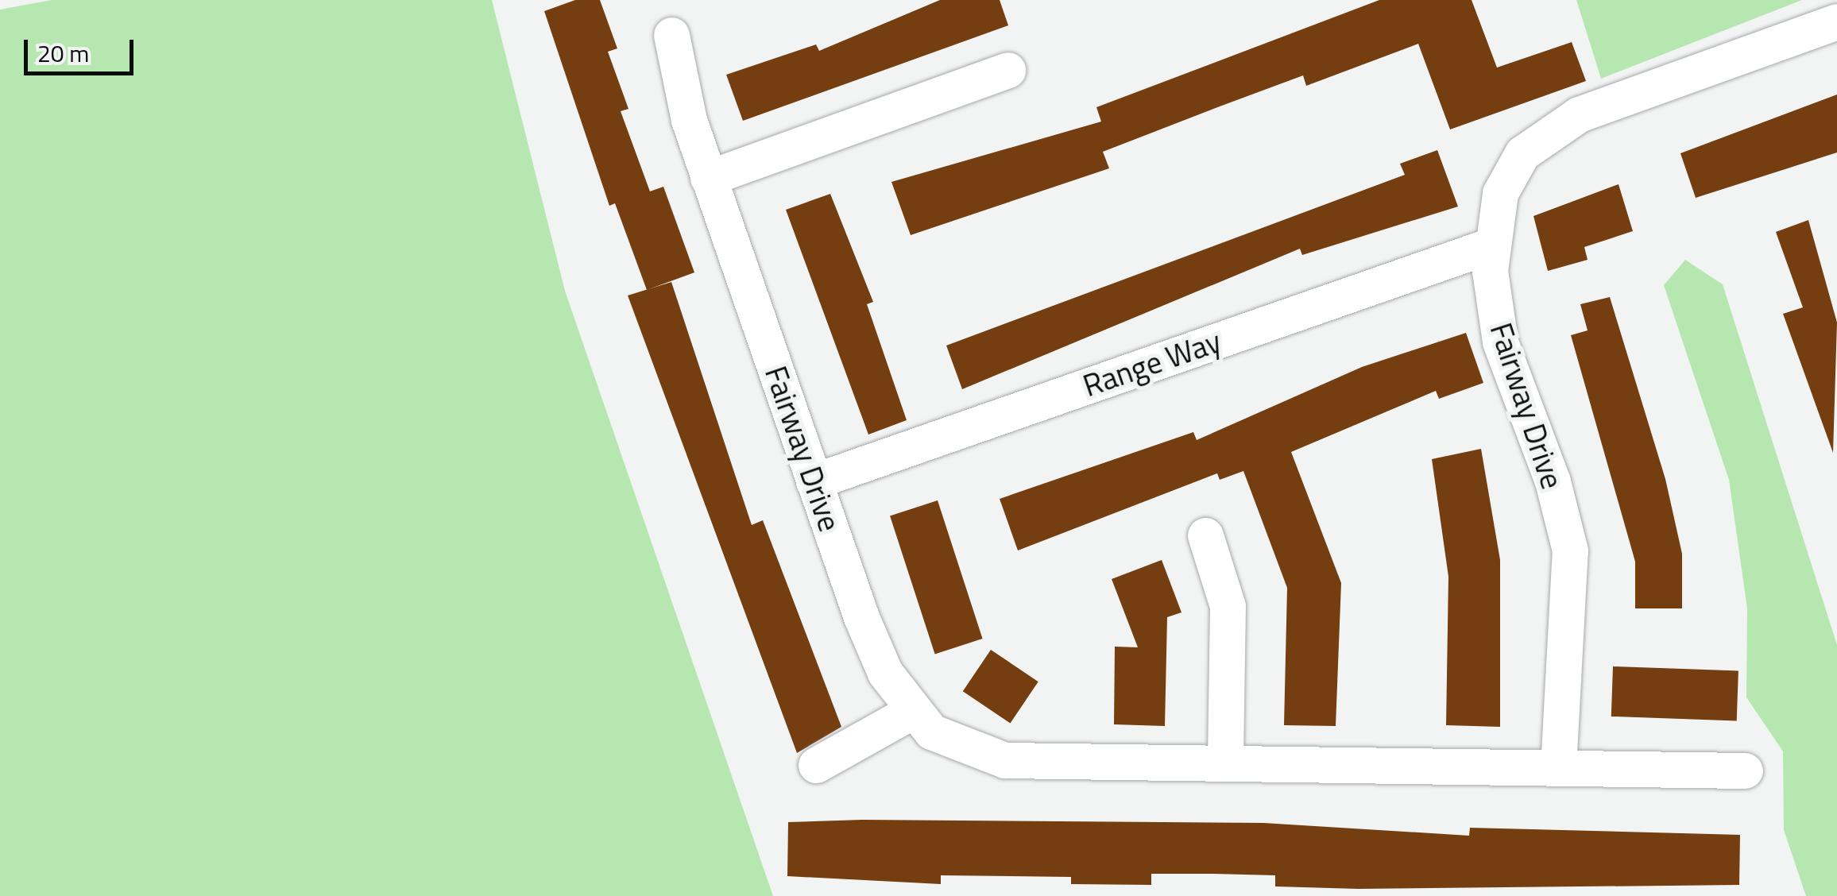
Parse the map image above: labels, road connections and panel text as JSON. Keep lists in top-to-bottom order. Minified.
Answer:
{"streets":{"street":["Range Way","Fairway Drive"]},"crossings":[["Range Way","Fairway Drive"]],"scale_bar":"20 m"}
